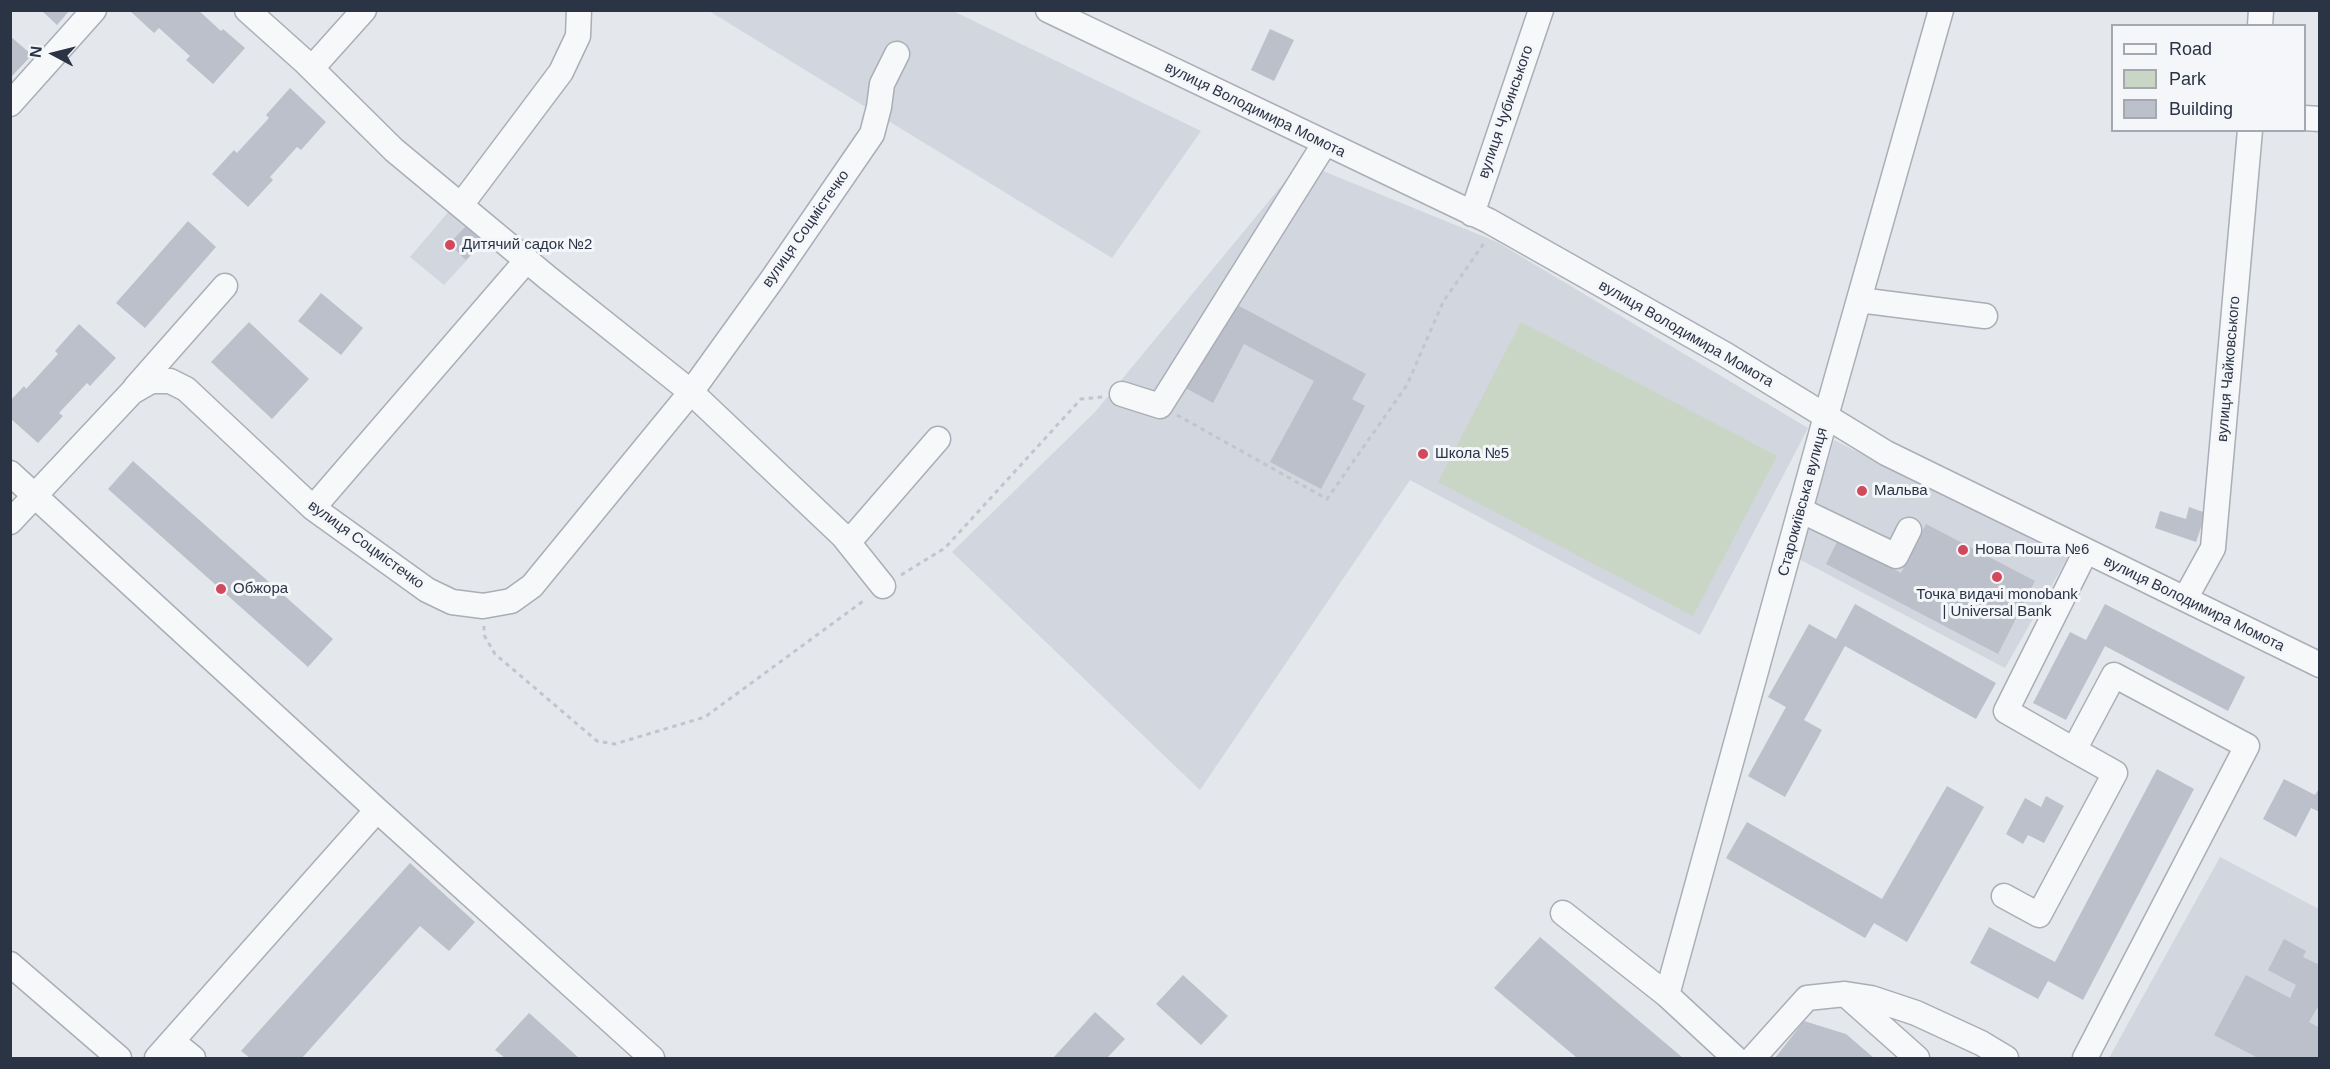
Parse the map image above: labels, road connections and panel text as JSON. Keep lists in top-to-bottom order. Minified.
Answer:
{"streets":{"street":["вулиця Володимира Момота","вулиця Чубинського","вулиця Соцмістечко","вулиця Чайковського","Старокиївська вулиця"]},"crossings":[["вулиця Володимира Момота","вулиця Чубинського"],["вулиця Володимира Момота","вулиця Чайковського"],["вулиця Володимира Момота","Старокиївська вулиця"]],"places":["Дитячий садок №2","Школа №5","Мальва","Нова Пошта №6","Точка видачі monobank | Universal Bank","Обжора"],"legend":["Road","Park","Building"],"north":"left"}
